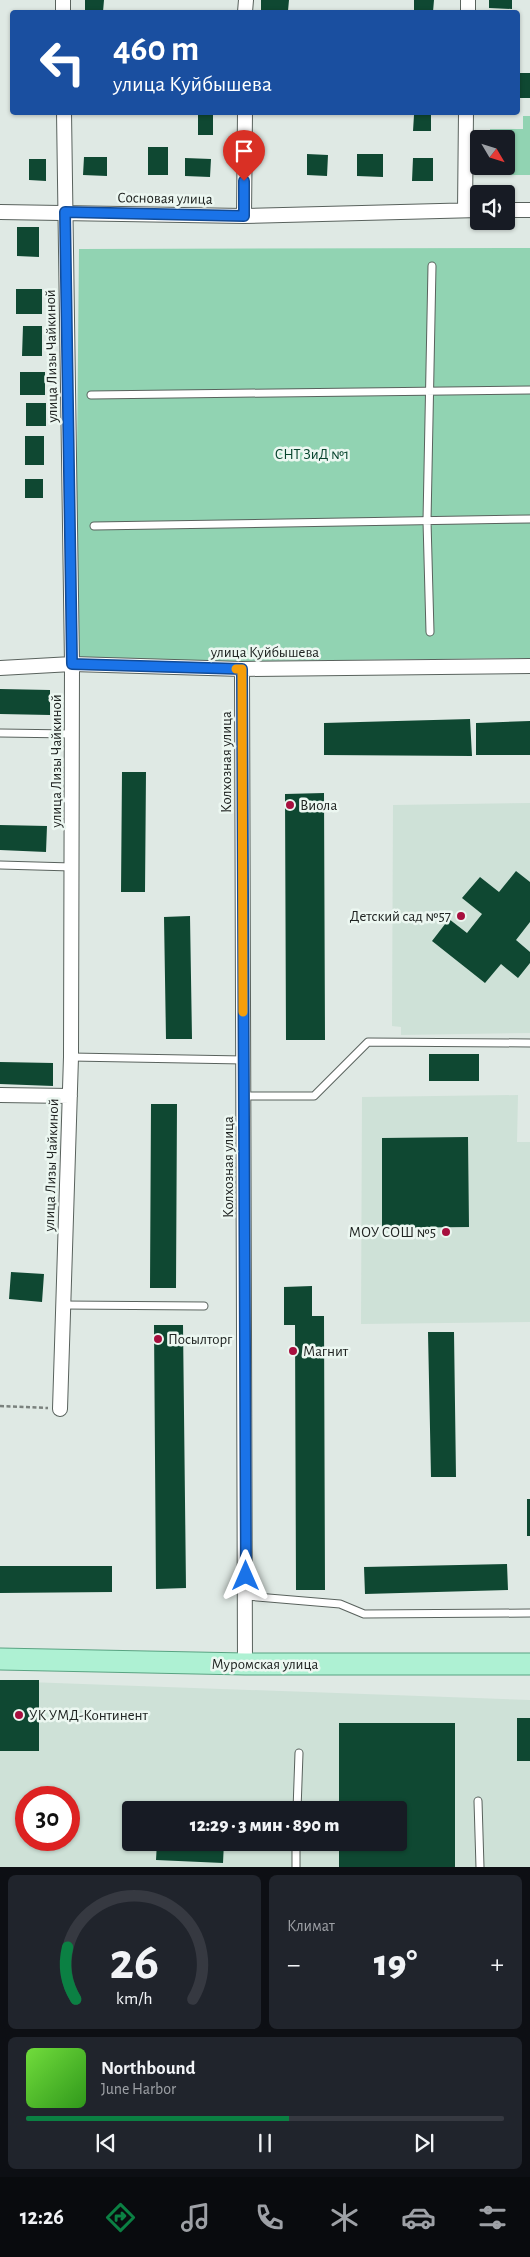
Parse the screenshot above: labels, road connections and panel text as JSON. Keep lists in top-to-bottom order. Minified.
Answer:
{"streets":{"main road":["Муромская улица"],"street":["Сосновая улица","улица Лизы Чайкиной","улица Куйбышева","Колхозная улица"]},"crossings":[["Сосновая улица","улица Лизы Чайкиной"],["улица Лизы Чайкиной","улица Куйбышева"],["улица Куйбышева","Колхозная улица"],["Колхозная улица","Муромская улица"]],"parks":["СНТ ЗиД №1"],"places":["Виола","Детский сад №57","МОУ СОШ №5","Посылторг","Магнит","УК УМД-Континент"],"north":"bottom right","page":{"turn":["460 m","улица Куйбышева"],"limit":"30","trip":"12:29 · 3 мин · 890 m","tile":"Климат","heat":["−","19°","+"],"song":["Northbound","June Harbor"],"tabs":"12:26","gauge":["26","km/h"]}}
